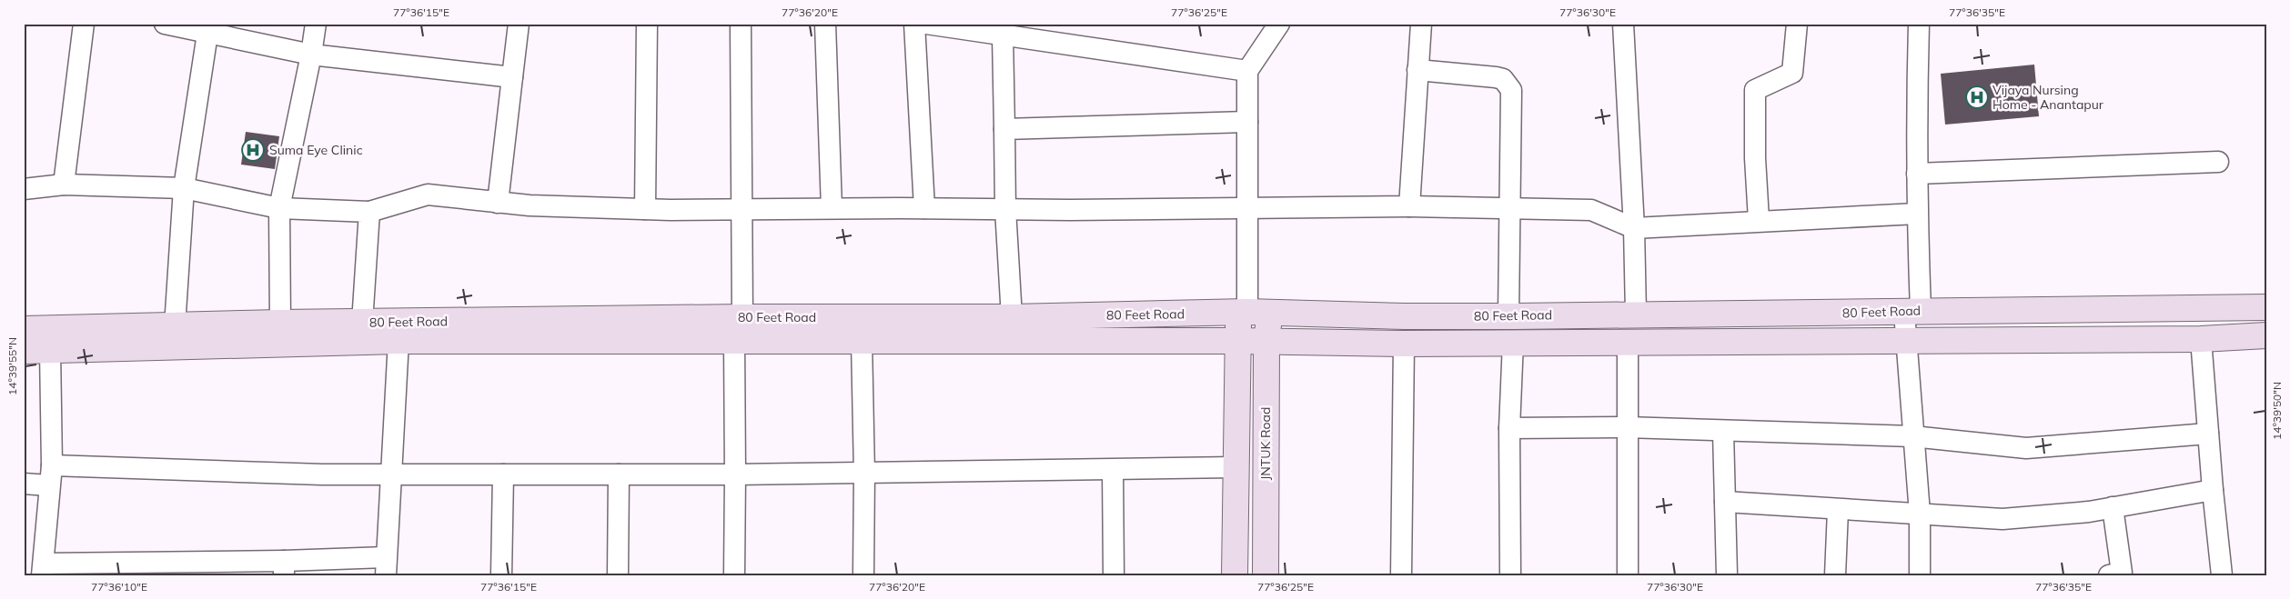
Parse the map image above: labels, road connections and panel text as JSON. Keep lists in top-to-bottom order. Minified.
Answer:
{"streets":{"main road":["80 Feet Road","JNTUK Road"]},"crossings":[["80 Feet Road","JNTUK Road"]],"places":{"hospital":["Vijaya Nursing Home - Anantapur","Suma Eye Clinic"]},"coordinates":["77°36'15\"E","77°36'20\"E","77°36'25\"E","77°36'30\"E","77°36'35\"E","14°39'55\"N","14°39'50\"N","77°36'10\"E"]}
